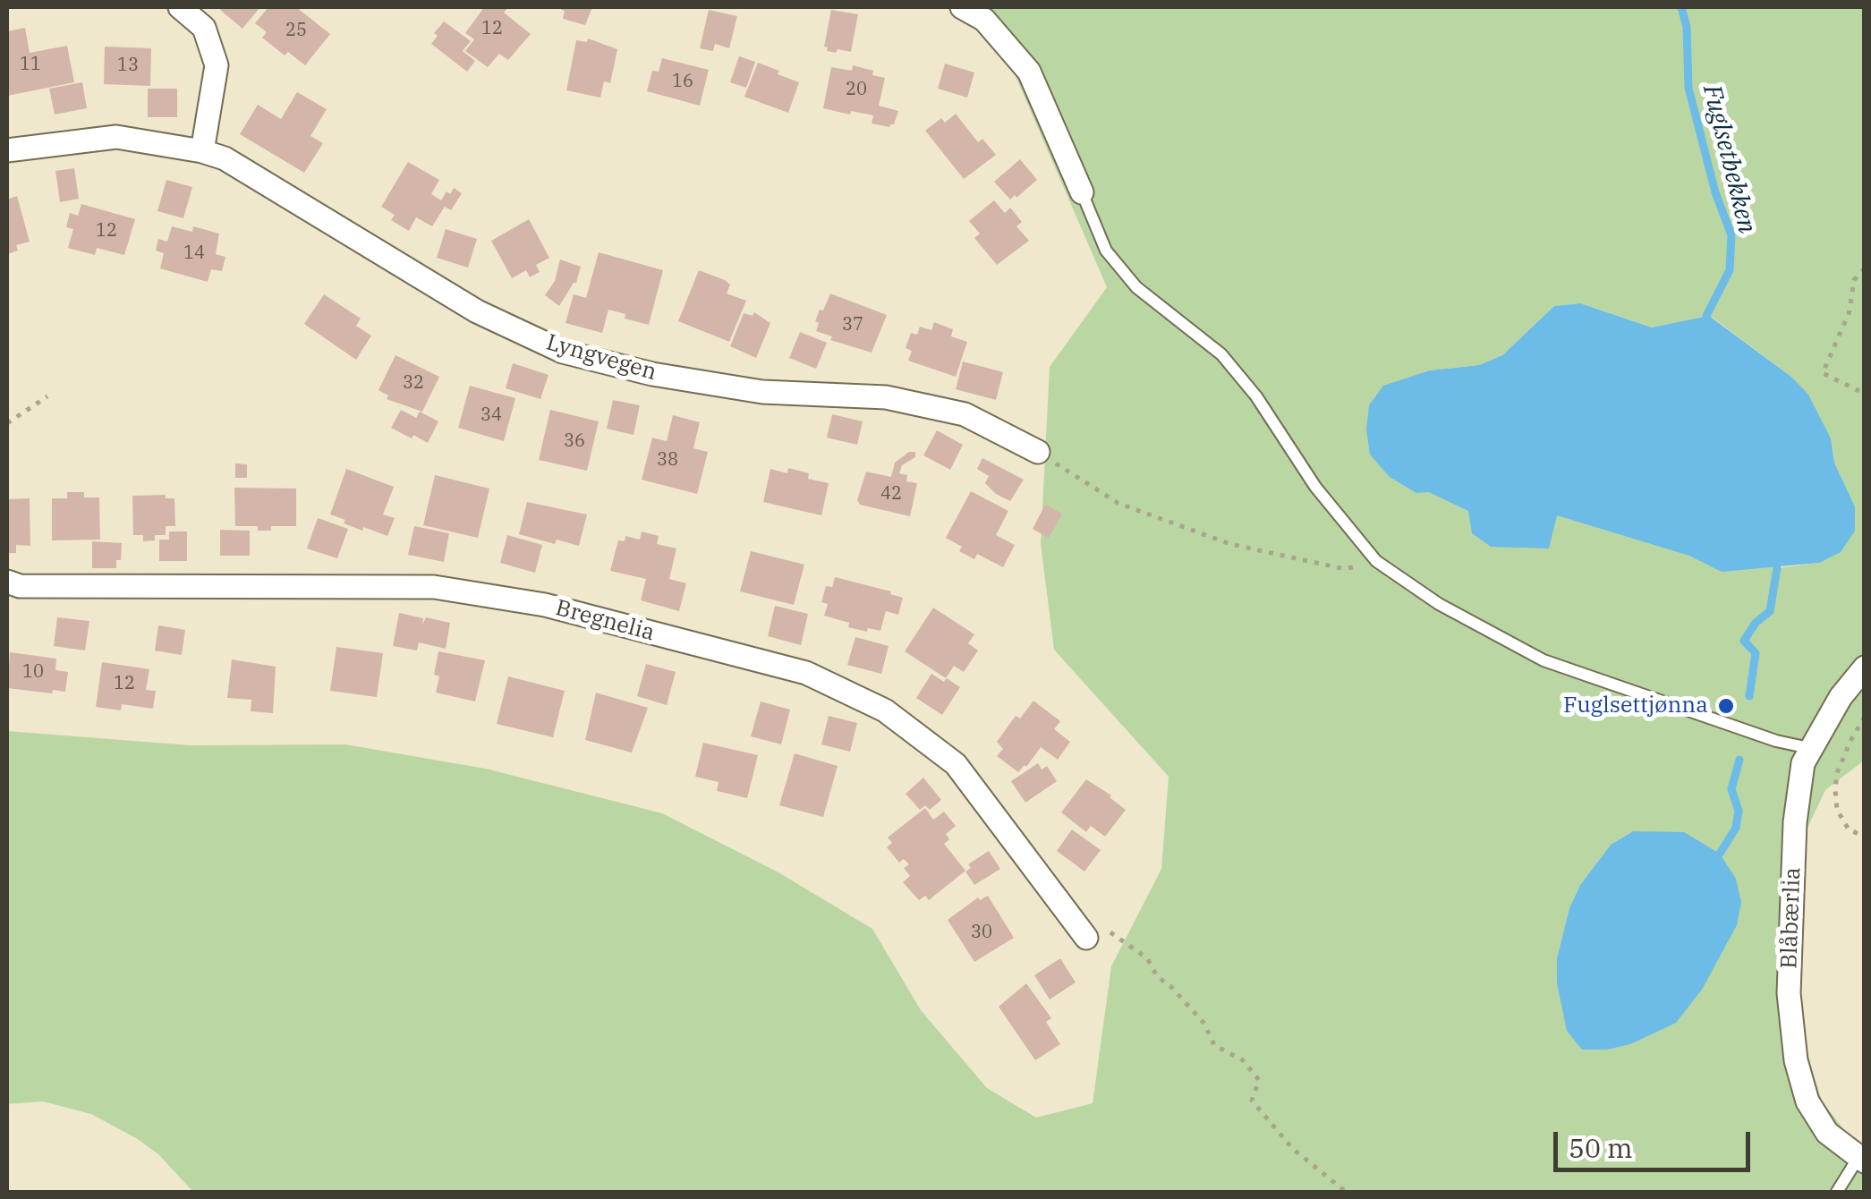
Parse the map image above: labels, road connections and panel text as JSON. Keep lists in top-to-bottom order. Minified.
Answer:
{"streets":{"street":["Lyngvegen","Bregnelia","Blåbærlia"]},"water":["Fuglsetbekken"],"places":["Fuglsettjønna"],"house_numbers":["12","25","11","13","16","20","12","14","37","32","34","36","38","42","10","12","30"],"scale_bar":"50 m"}
